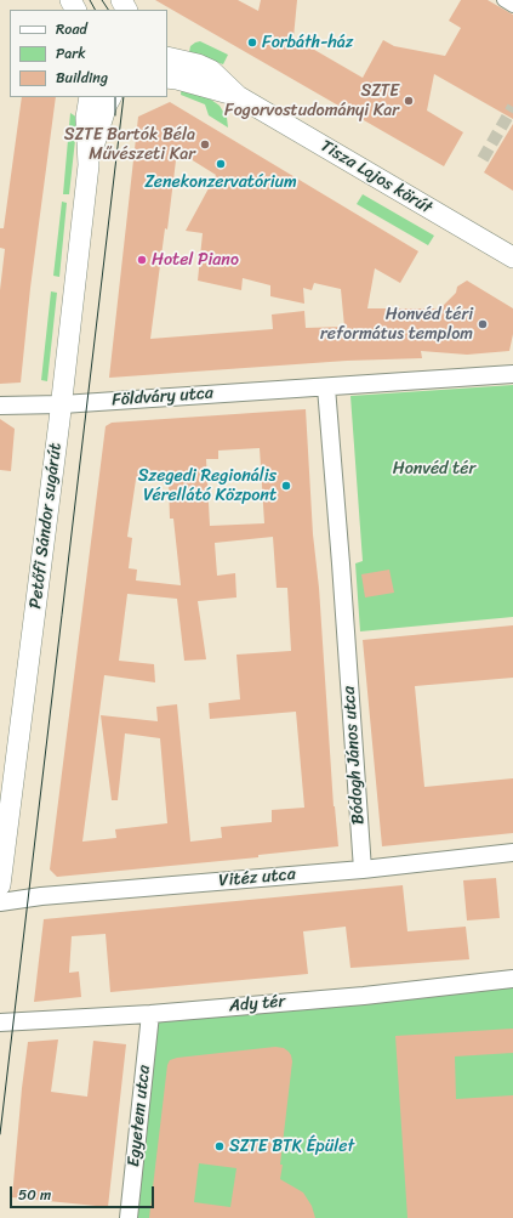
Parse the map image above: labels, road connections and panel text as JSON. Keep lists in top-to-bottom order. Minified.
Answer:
{"streets":{"street":["Tisza Lajos körút","Földváry utca","Petőfi Sándor sugárút","Bódogh János utca","Vitéz utca","Ady tér","Egyetem utca"]},"crossings":[["Földváry utca","Petőfi Sándor sugárút"],["Földváry utca","Bódogh János utca"],["Bódogh János utca","Vitéz utca"],["Ady tér","Egyetem utca"]],"parks":["Honvéd tér"],"places":["Forbáth-ház","SZTE Fogorvostudományi Kar","SZTE Bartók Béla Művészeti Kar","Zenekonzervatórium","Hotel Piano","Honvéd téri református templom","Szegedi Regionális Vérellátó Központ","SZTE BTK Épület"],"legend":["Road","Park","Building"],"scale_bar":"50 m"}
